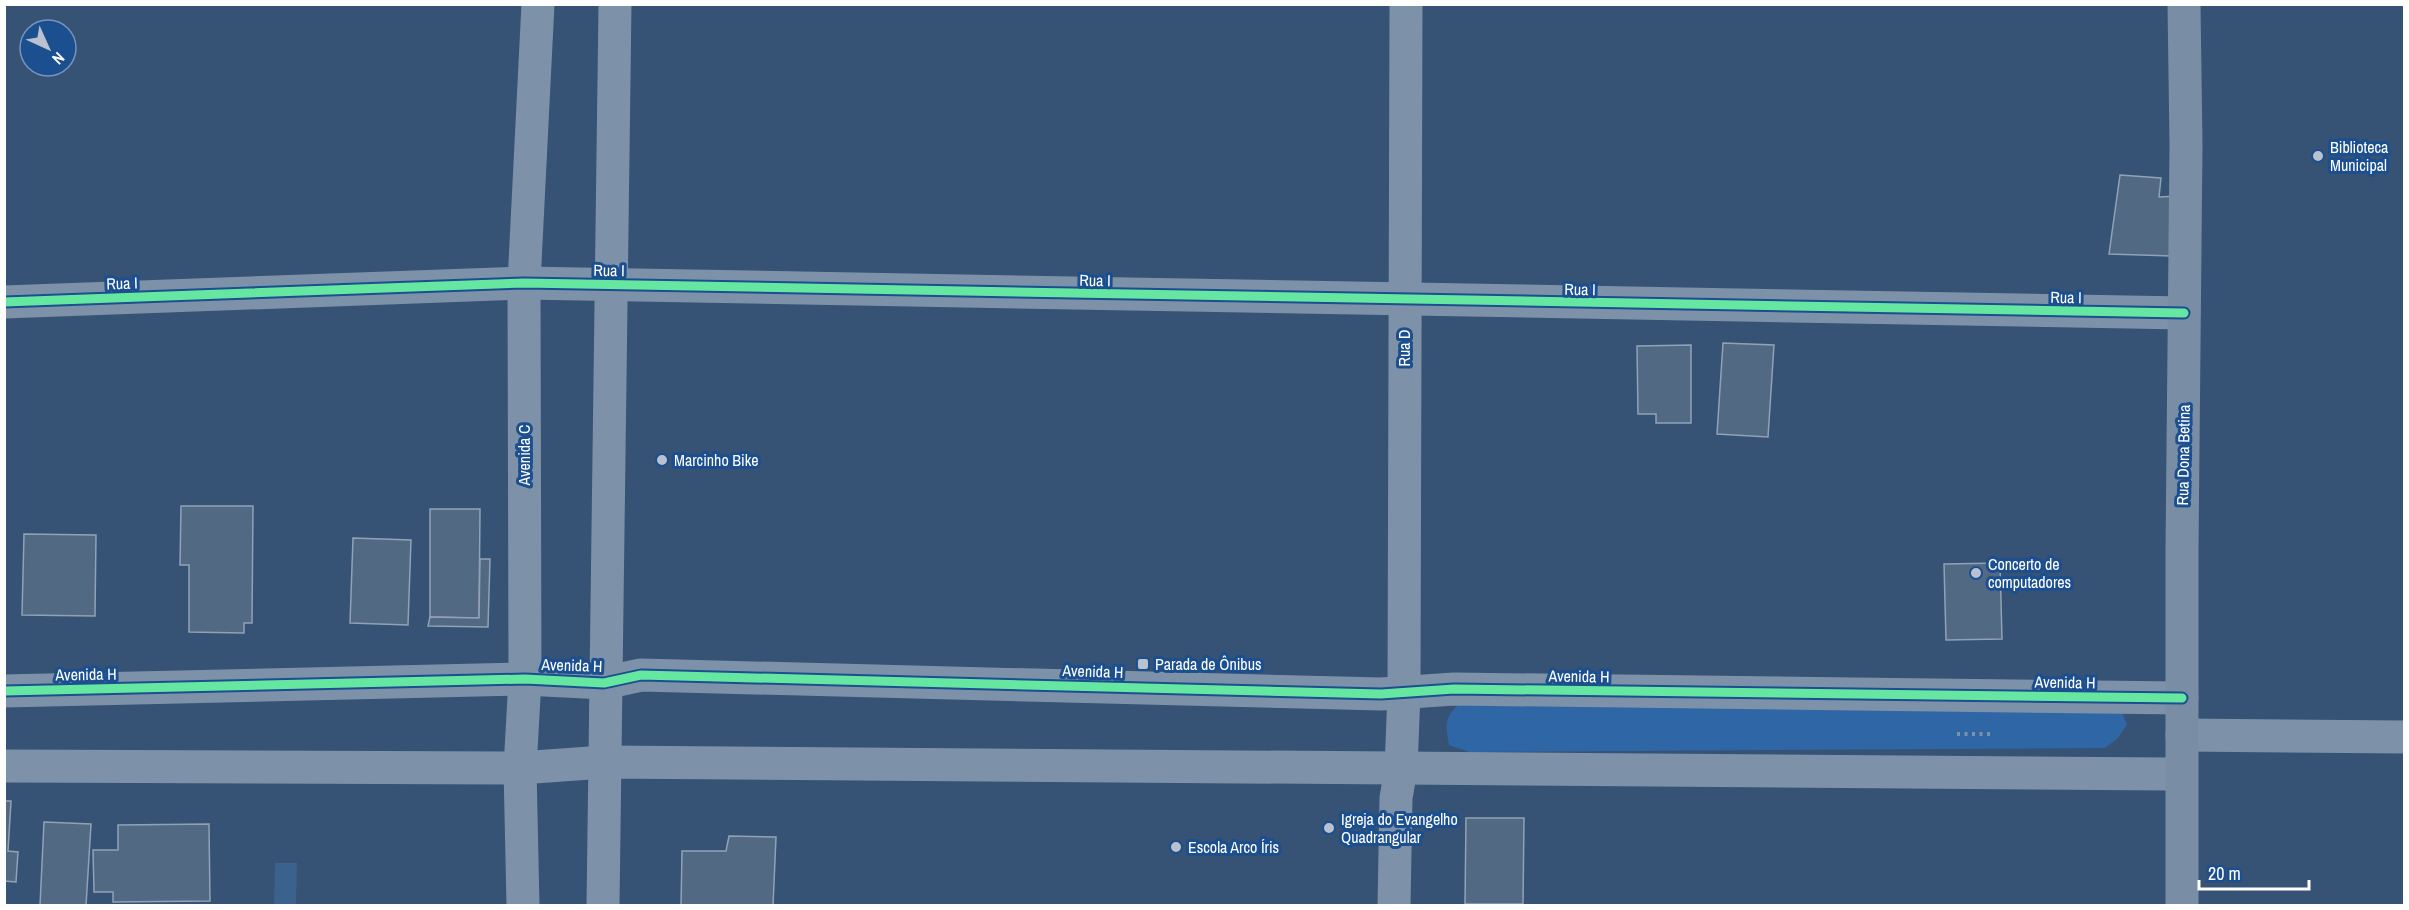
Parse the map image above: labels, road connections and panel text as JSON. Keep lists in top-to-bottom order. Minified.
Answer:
{"streets":{"street":["Rua I","Rua D","Avenida C","Rua Dona Betina","Avenida H"]},"crossings":[["Rua I","Rua D"],["Rua I","Avenida C"],["Rua I","Rua Dona Betina"],["Rua D","Avenida H"],["Avenida C","Avenida H"],["Rua Dona Betina","Avenida H"]],"places":{"other":["Biblioteca Municipal","Marcinho Bike","Concerto de computadores","Igreja do Evangelho Quadrangular","Escola Arco Íris"],"transit":["Parada de Ônibus"]},"scale_bar":"20 m","north":"bottom right"}
